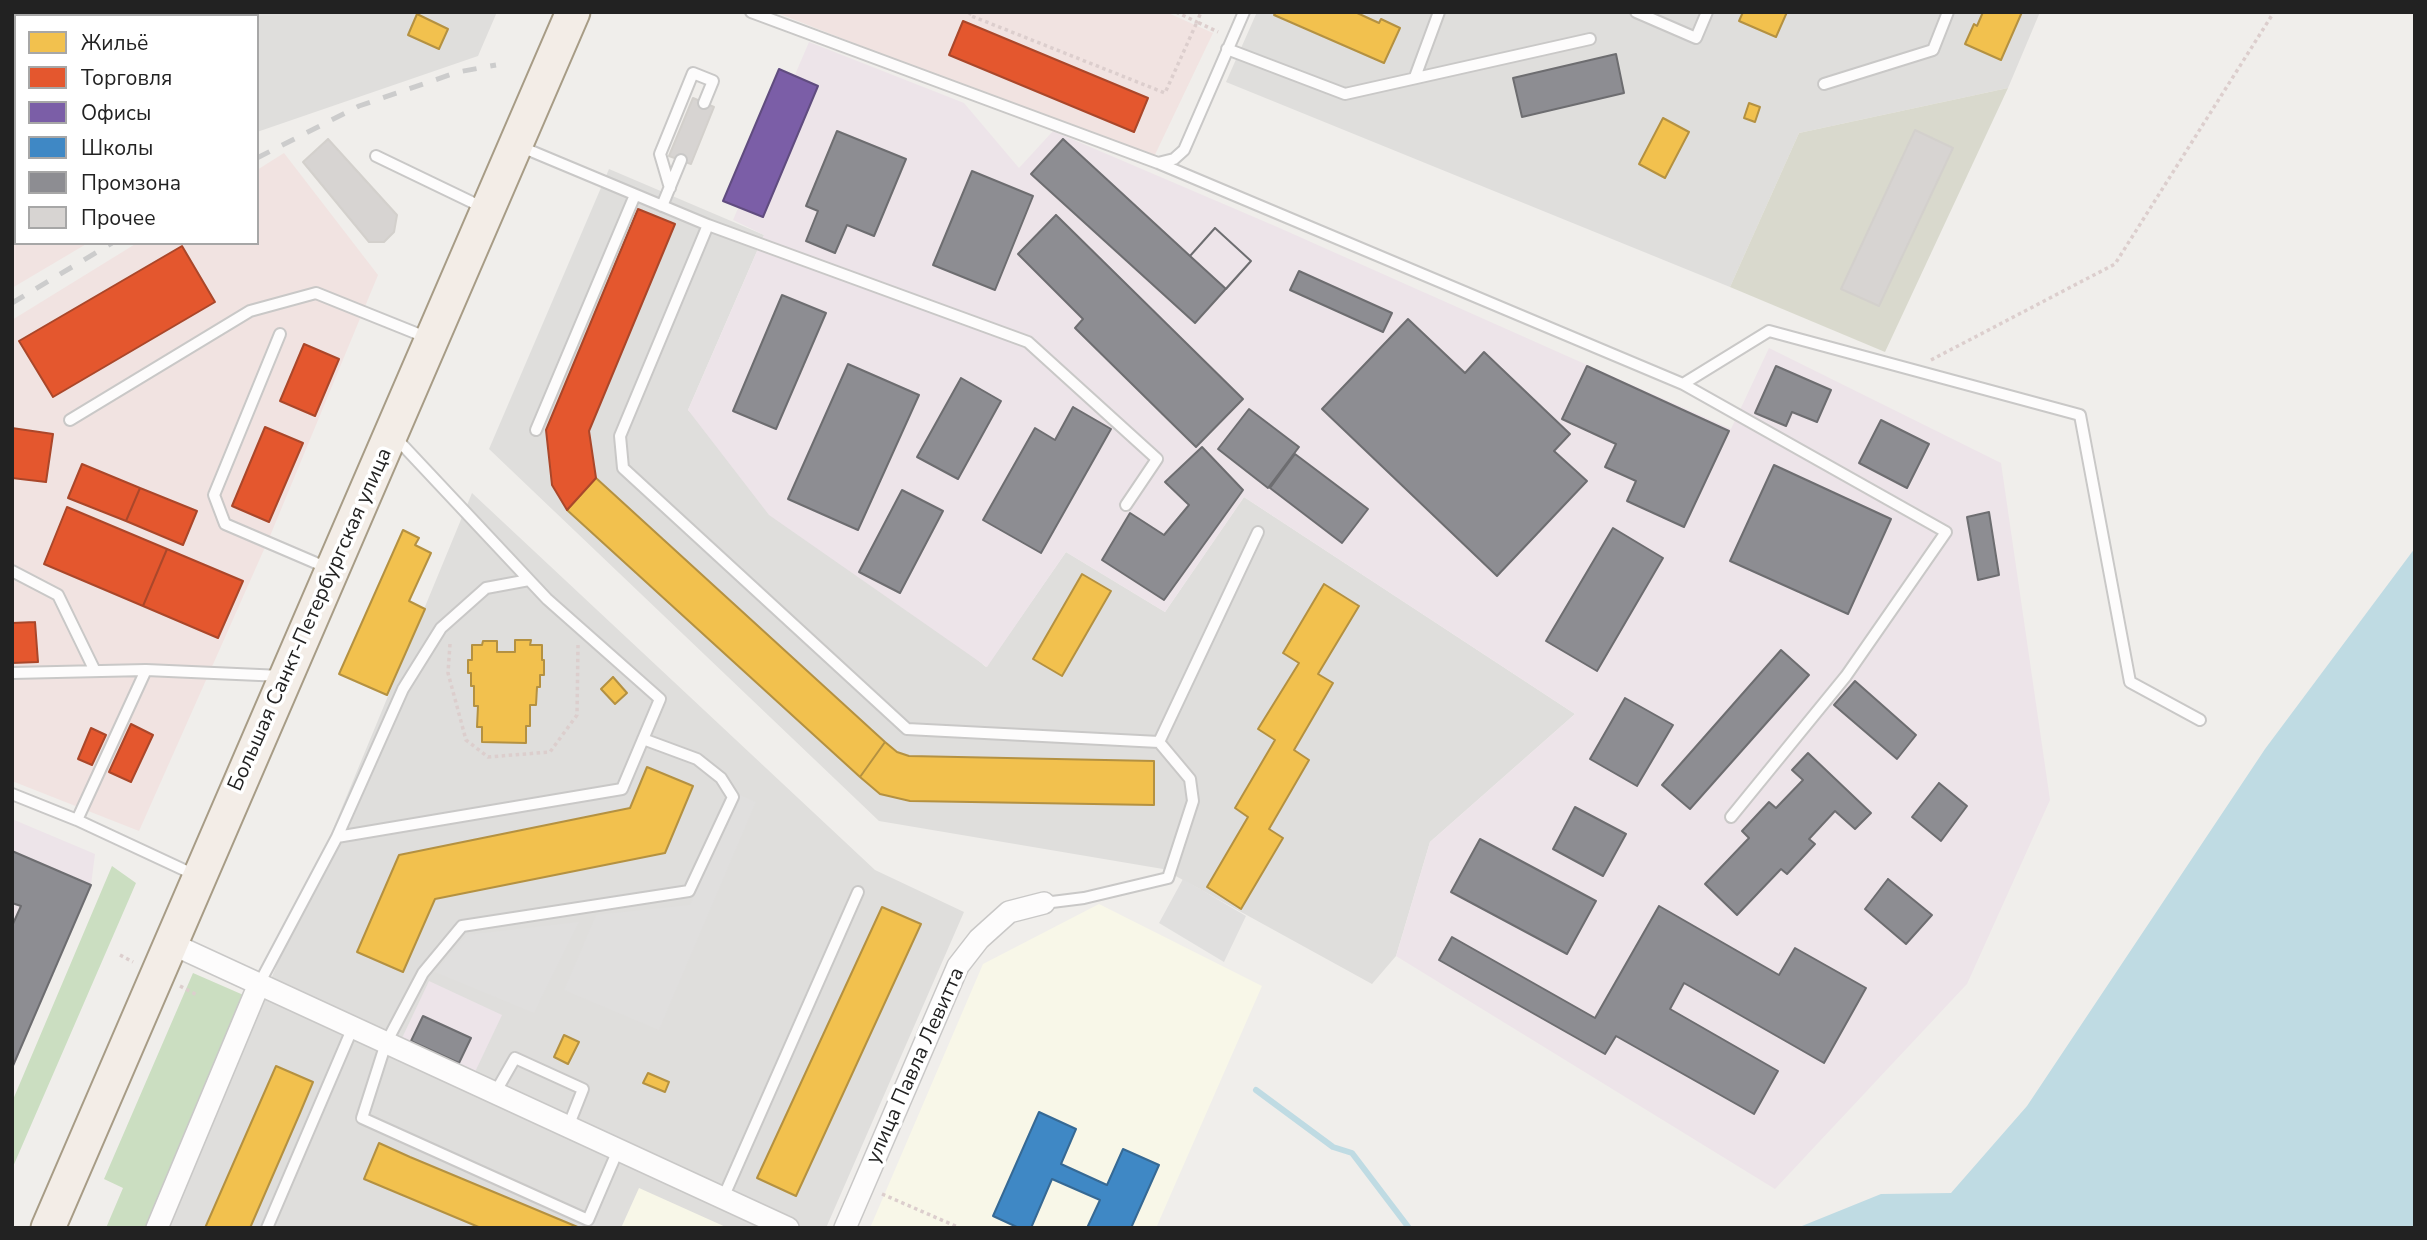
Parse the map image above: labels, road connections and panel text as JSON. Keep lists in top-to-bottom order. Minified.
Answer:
{"streets":{"main road":["Большая Санкт-Петербургская улица"],"street":["улица Павла Левитта"]},"legend":["Жильё","Торговля","Офисы","Школы","Промзона","Прочее"]}
